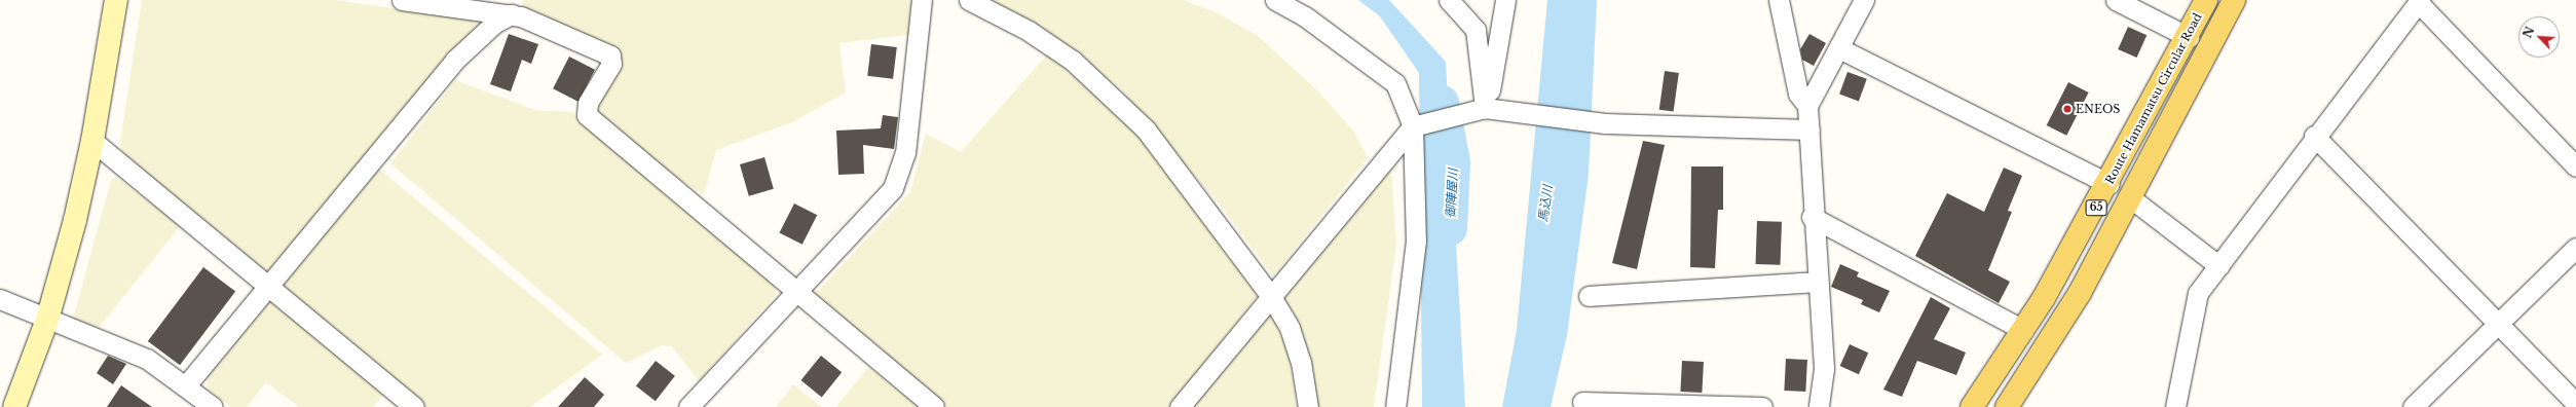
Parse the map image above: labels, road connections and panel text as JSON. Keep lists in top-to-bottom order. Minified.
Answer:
{"streets":{"main road":["Route Hamamatsu Circular Road","65"]},"water":["御陣屋川","馬込川"],"places":["ENEOS"],"north":"top left"}
